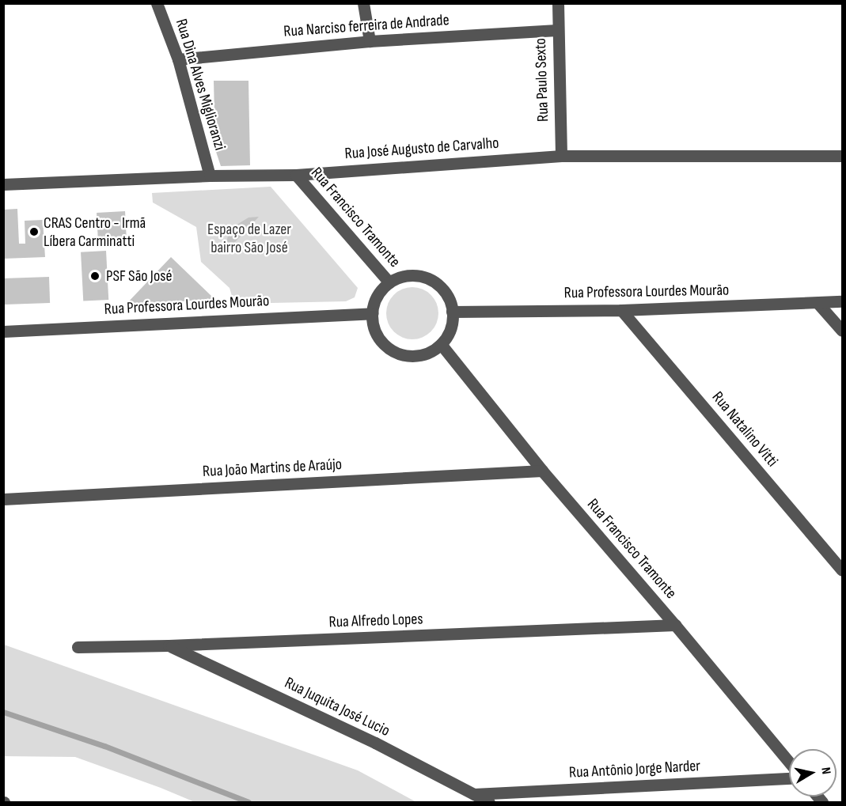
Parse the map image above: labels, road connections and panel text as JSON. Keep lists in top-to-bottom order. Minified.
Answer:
{"streets":{"street":["Rua Narciso ferreira de Andrade","Rua Paulo Sexto","Rua Dina Alves Miglioranzi","Rua José Augusto de Carvalho","Rua Francisco Tramonte","Rua Professora Lourdes Mourão","Rua Natalino Vitti","Rua João Martins de Araújo","Rua Alfredo Lopes","Rua Juquita José Lucio","Rua Antônio Jorge Narder"]},"crossings":[["Rua Narciso ferreira de Andrade","Rua Paulo Sexto"],["Rua Narciso ferreira de Andrade","Rua Dina Alves Miglioranzi"],["Rua Paulo Sexto","Rua José Augusto de Carvalho"],["Rua Dina Alves Miglioranzi","Rua José Augusto de Carvalho"],["Rua José Augusto de Carvalho","Rua Francisco Tramonte"],["Rua Francisco Tramonte","Rua Professora Lourdes Mourão"],["Rua Francisco Tramonte","Rua João Martins de Araújo"],["Rua Francisco Tramonte","Rua Alfredo Lopes"],["Rua Professora Lourdes Mourão","Rua Natalino Vitti"],["Rua Alfredo Lopes","Rua Juquita José Lucio"],["Rua Juquita José Lucio","Rua Antônio Jorge Narder"]],"parks":["Espaço de Lazer bairro São José"],"places":["CRAS Centro - Irmã Líbera Carminatti","PSF São José"],"north":"right"}
